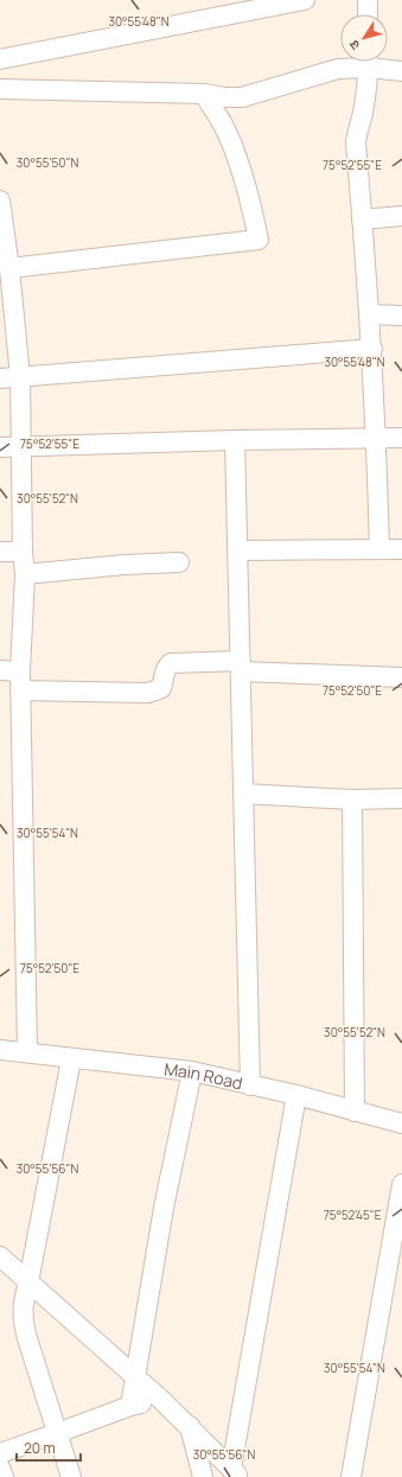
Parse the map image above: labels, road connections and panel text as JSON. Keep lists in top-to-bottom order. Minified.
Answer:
{"streets":{"street":["Main Road"]},"scale_bar":"20 m","north":"bottom left","coordinates":["30°55'48\"N","30°55'50\"N","75°52'55\"E","30°55'52\"N","75°52'50\"E","30°55'54\"N","30°55'56\"N","75°52'45\"E"]}
